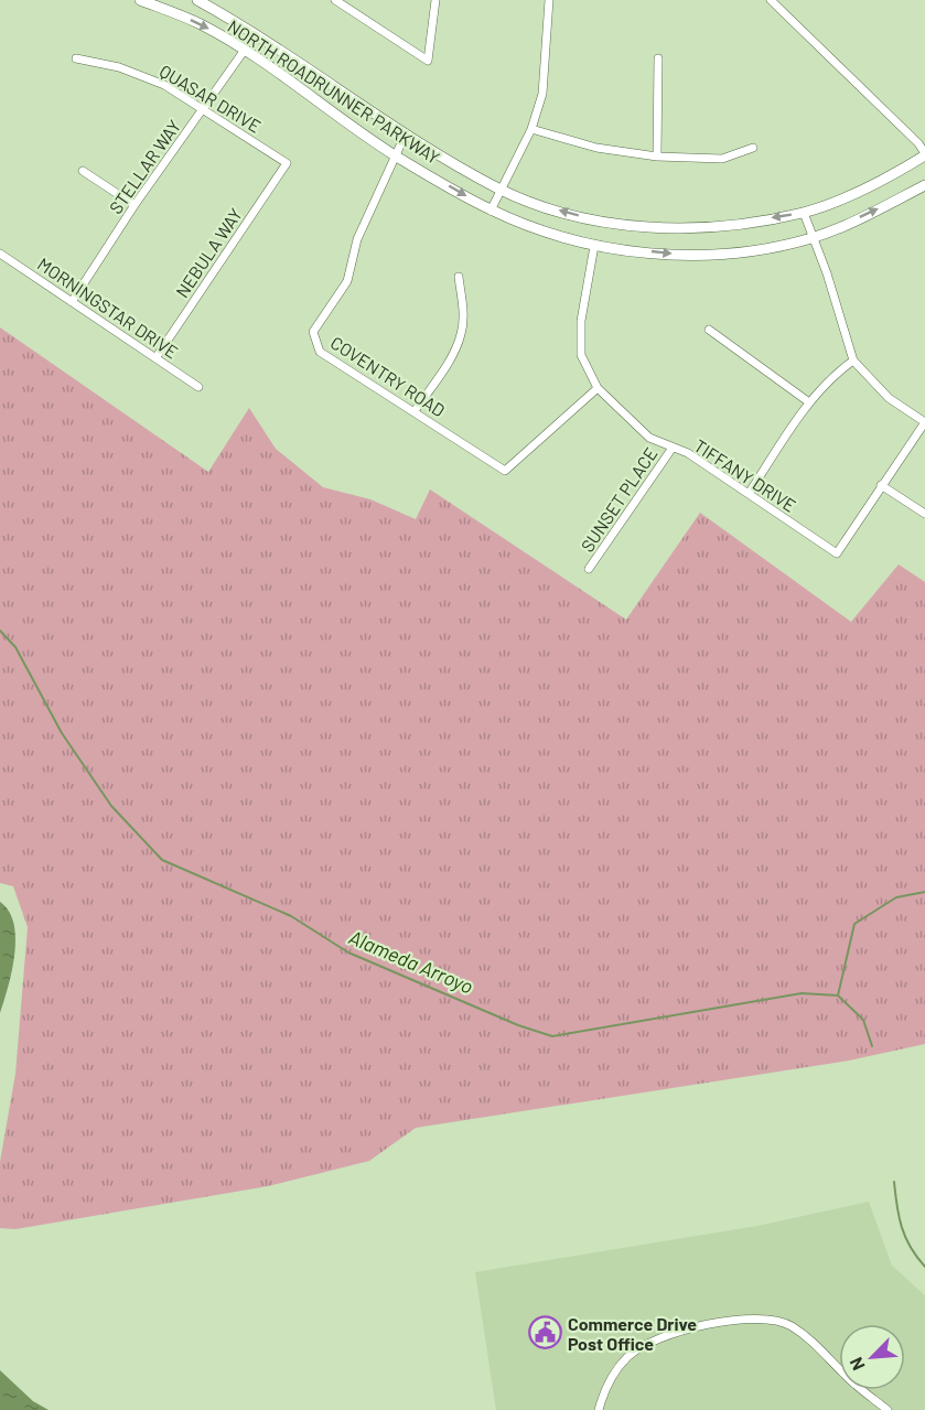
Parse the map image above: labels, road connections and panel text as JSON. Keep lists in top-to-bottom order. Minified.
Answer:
{"streets":{"main road":["NORTH ROADRUNNER PARKWAY"],"street":["QUASAR DRIVE","STELLAR WAY","NEBULA WAY","MORNINGSTAR DRIVE","COVENTRY ROAD","TIFFANY DRIVE","SUNSET PLACE"]},"crossings":[["NORTH ROADRUNNER PARKWAY","STELLAR WAY"],["NORTH ROADRUNNER PARKWAY","COVENTRY ROAD"],["NORTH ROADRUNNER PARKWAY","TIFFANY DRIVE"],["QUASAR DRIVE","STELLAR WAY"],["QUASAR DRIVE","NEBULA WAY"],["STELLAR WAY","MORNINGSTAR DRIVE"],["NEBULA WAY","MORNINGSTAR DRIVE"],["COVENTRY ROAD","TIFFANY DRIVE"],["TIFFANY DRIVE","SUNSET PLACE"]],"water":["Alameda Arroyo"],"places":{"public building":["Commerce Drive Post Office"]},"north":"bottom left"}
